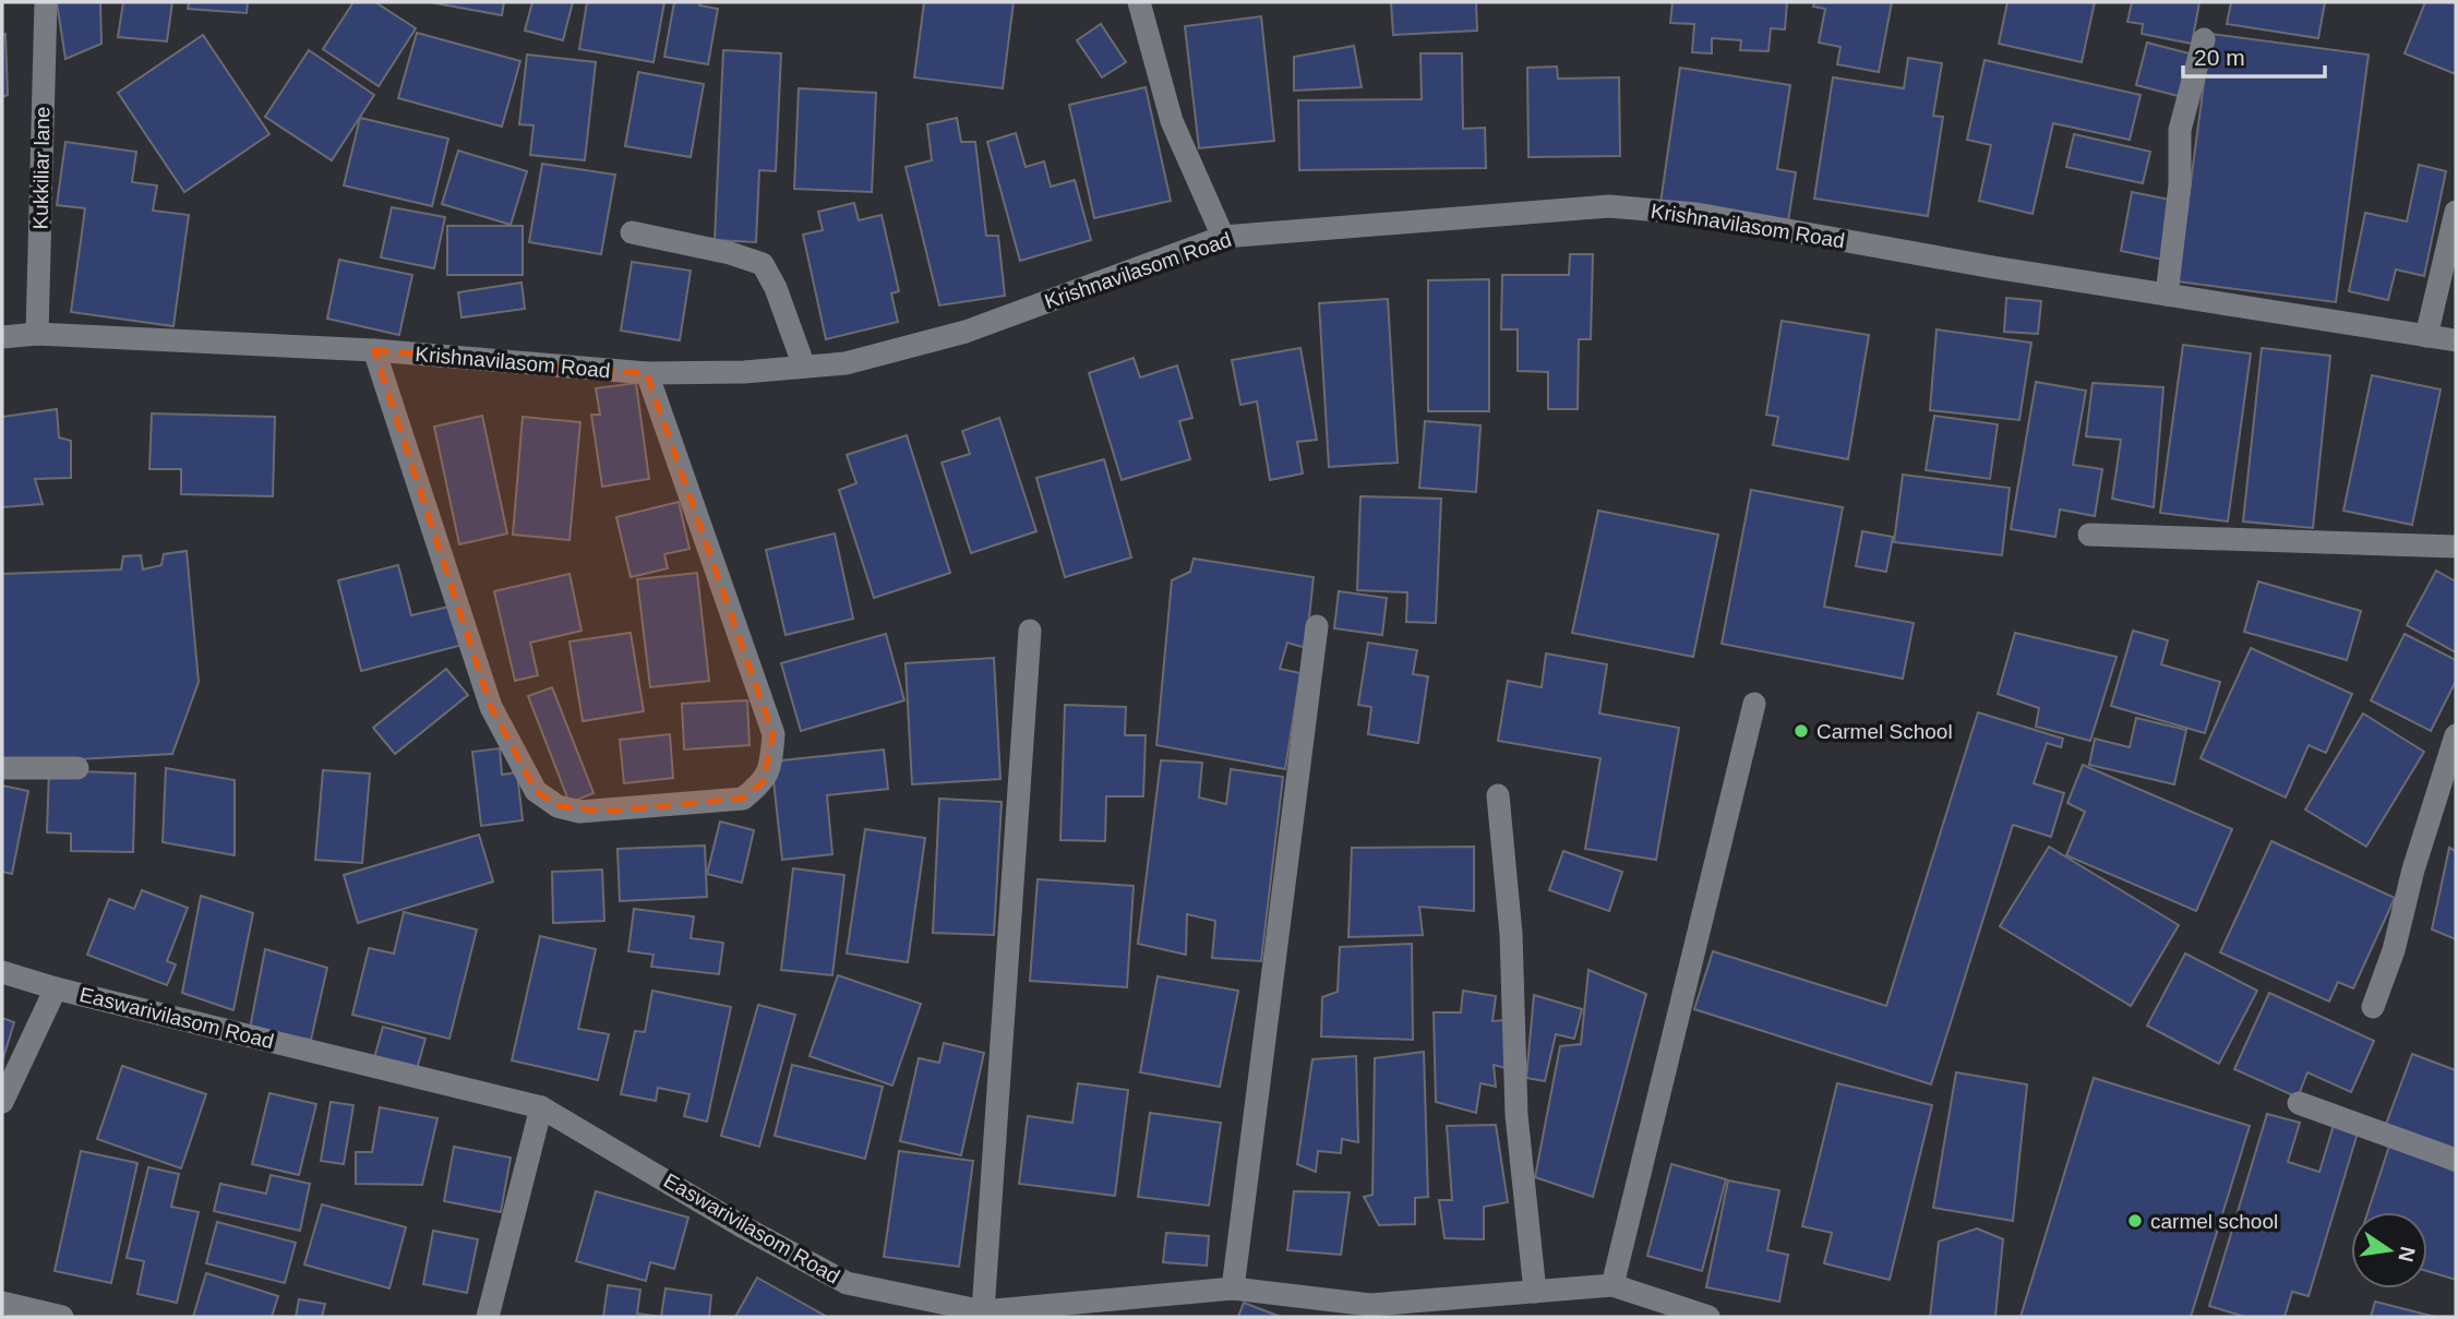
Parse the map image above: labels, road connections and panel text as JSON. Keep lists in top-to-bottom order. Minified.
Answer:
{"streets":{"street":["Kukkiliar lane","Krishnavilasom Road","Easwarivilasom Road"]},"crossings":[["Kukkiliar lane","Krishnavilasom Road"]],"places":["Carmel School","carmel school"],"scale_bar":"20 m","north":"right"}
